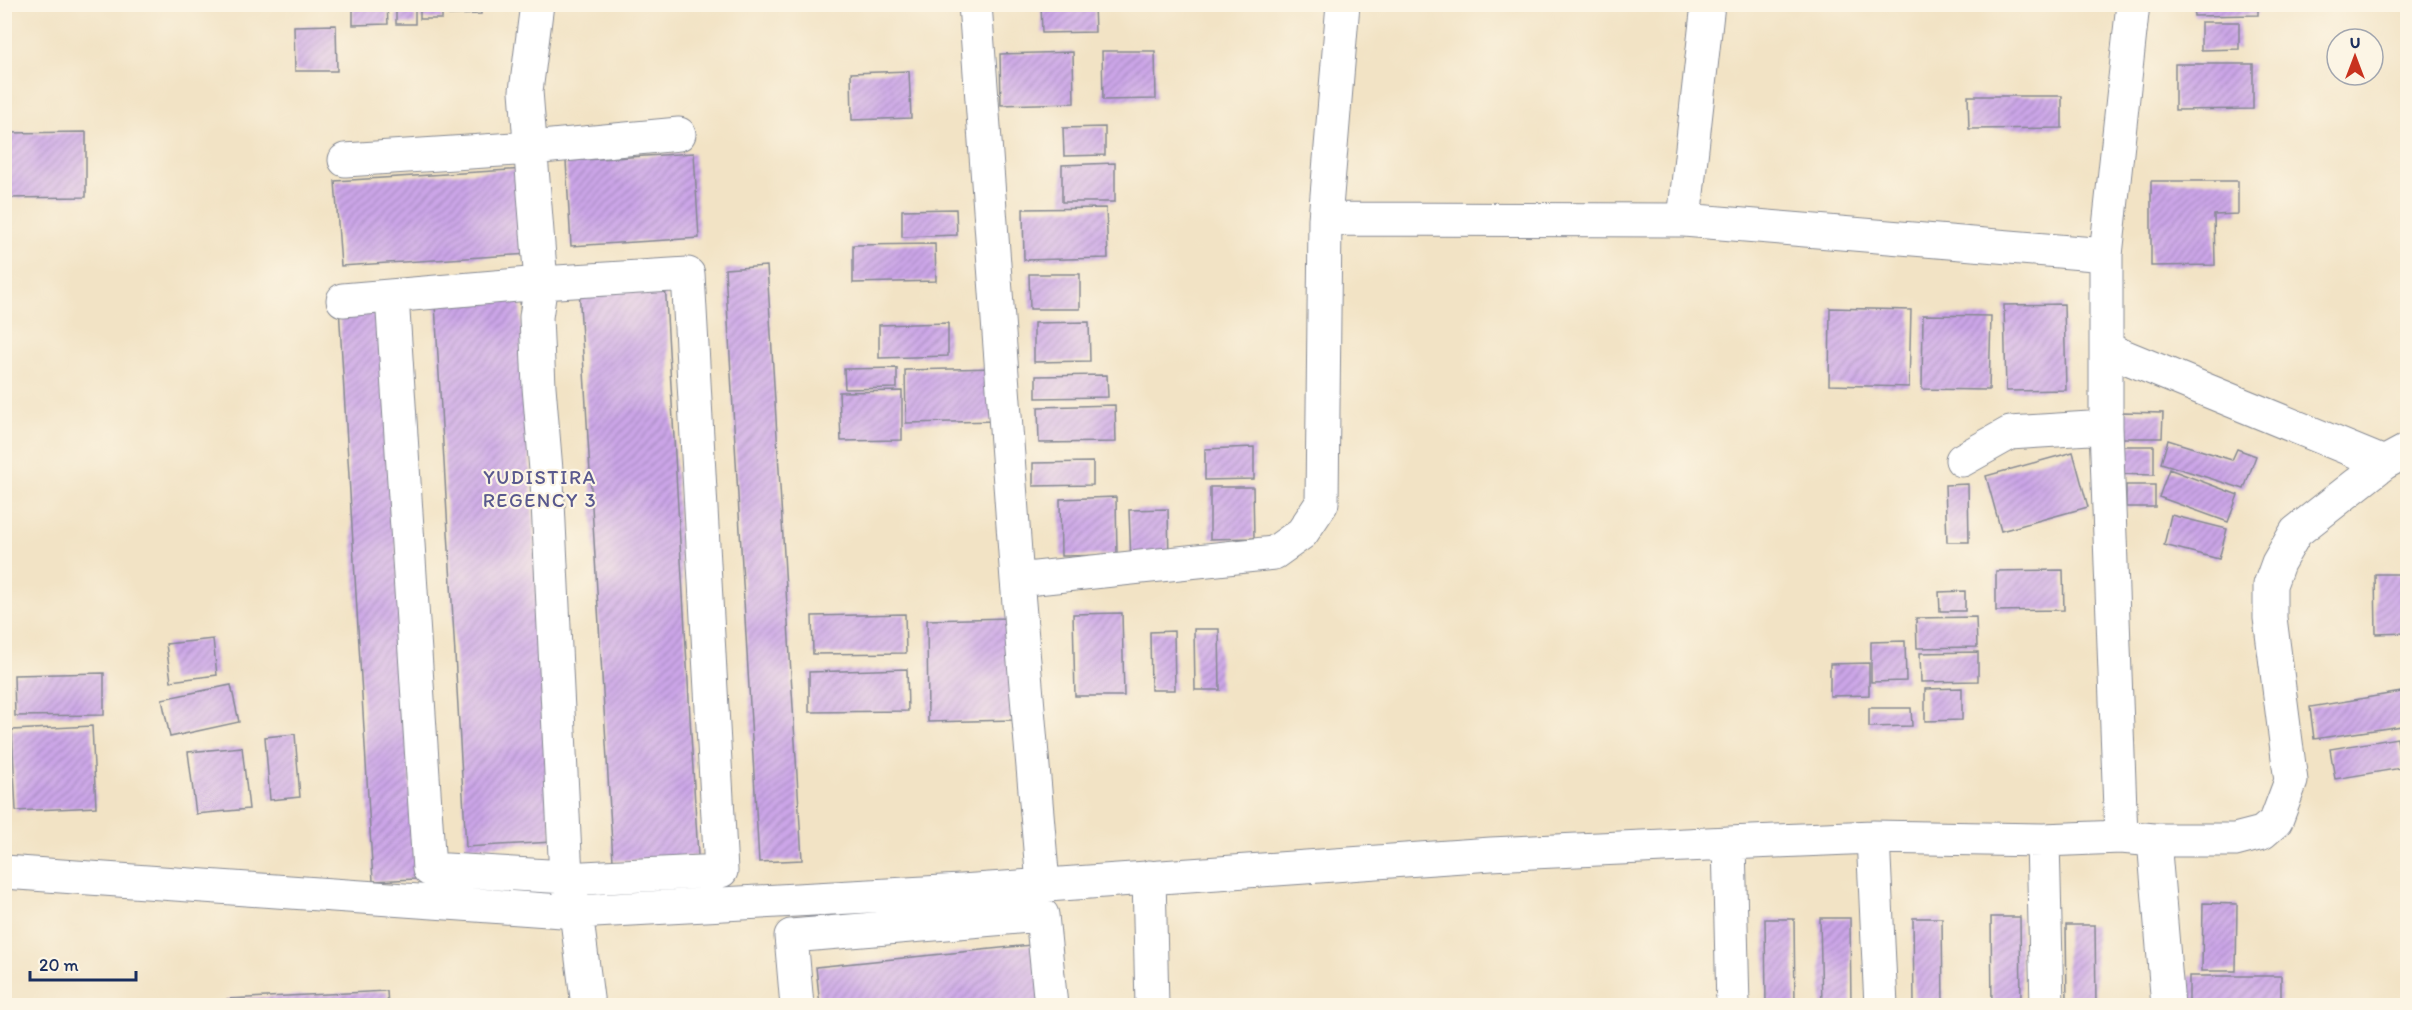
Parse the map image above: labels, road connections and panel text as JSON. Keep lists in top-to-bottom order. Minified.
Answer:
{"districts":["YUDISTIRA REGENCY 3"],"scale_bar":"20 m","north":"top"}
